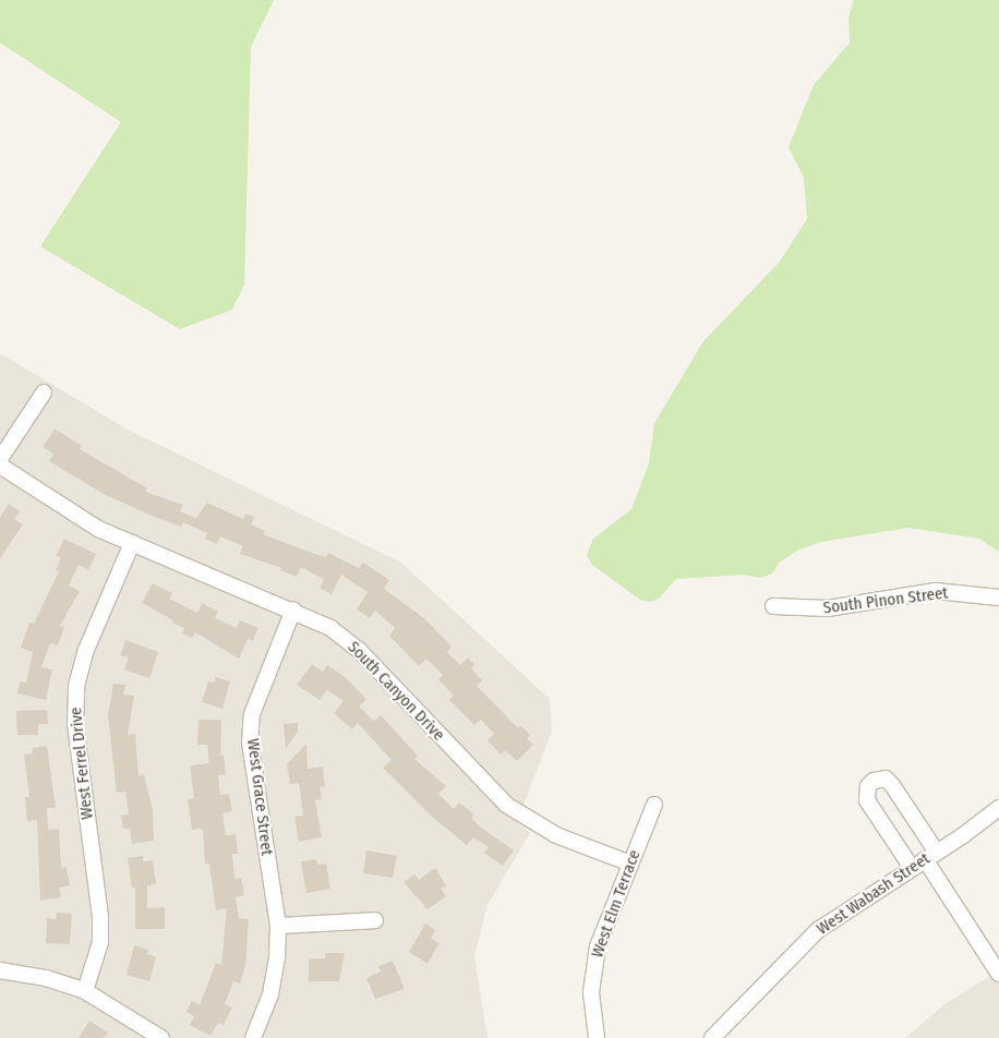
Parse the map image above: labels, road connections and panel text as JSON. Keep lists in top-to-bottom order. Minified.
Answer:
{"streets":{"street":["South Pinon Street","South Canyon Drive","West Ferrel Drive","West Grace Street","West Wabash Street","West Elm Terrace"]},"crossings":[["South Canyon Drive","West Ferrel Drive"],["South Canyon Drive","West Grace Street"],["South Canyon Drive","West Elm Terrace"]]}
